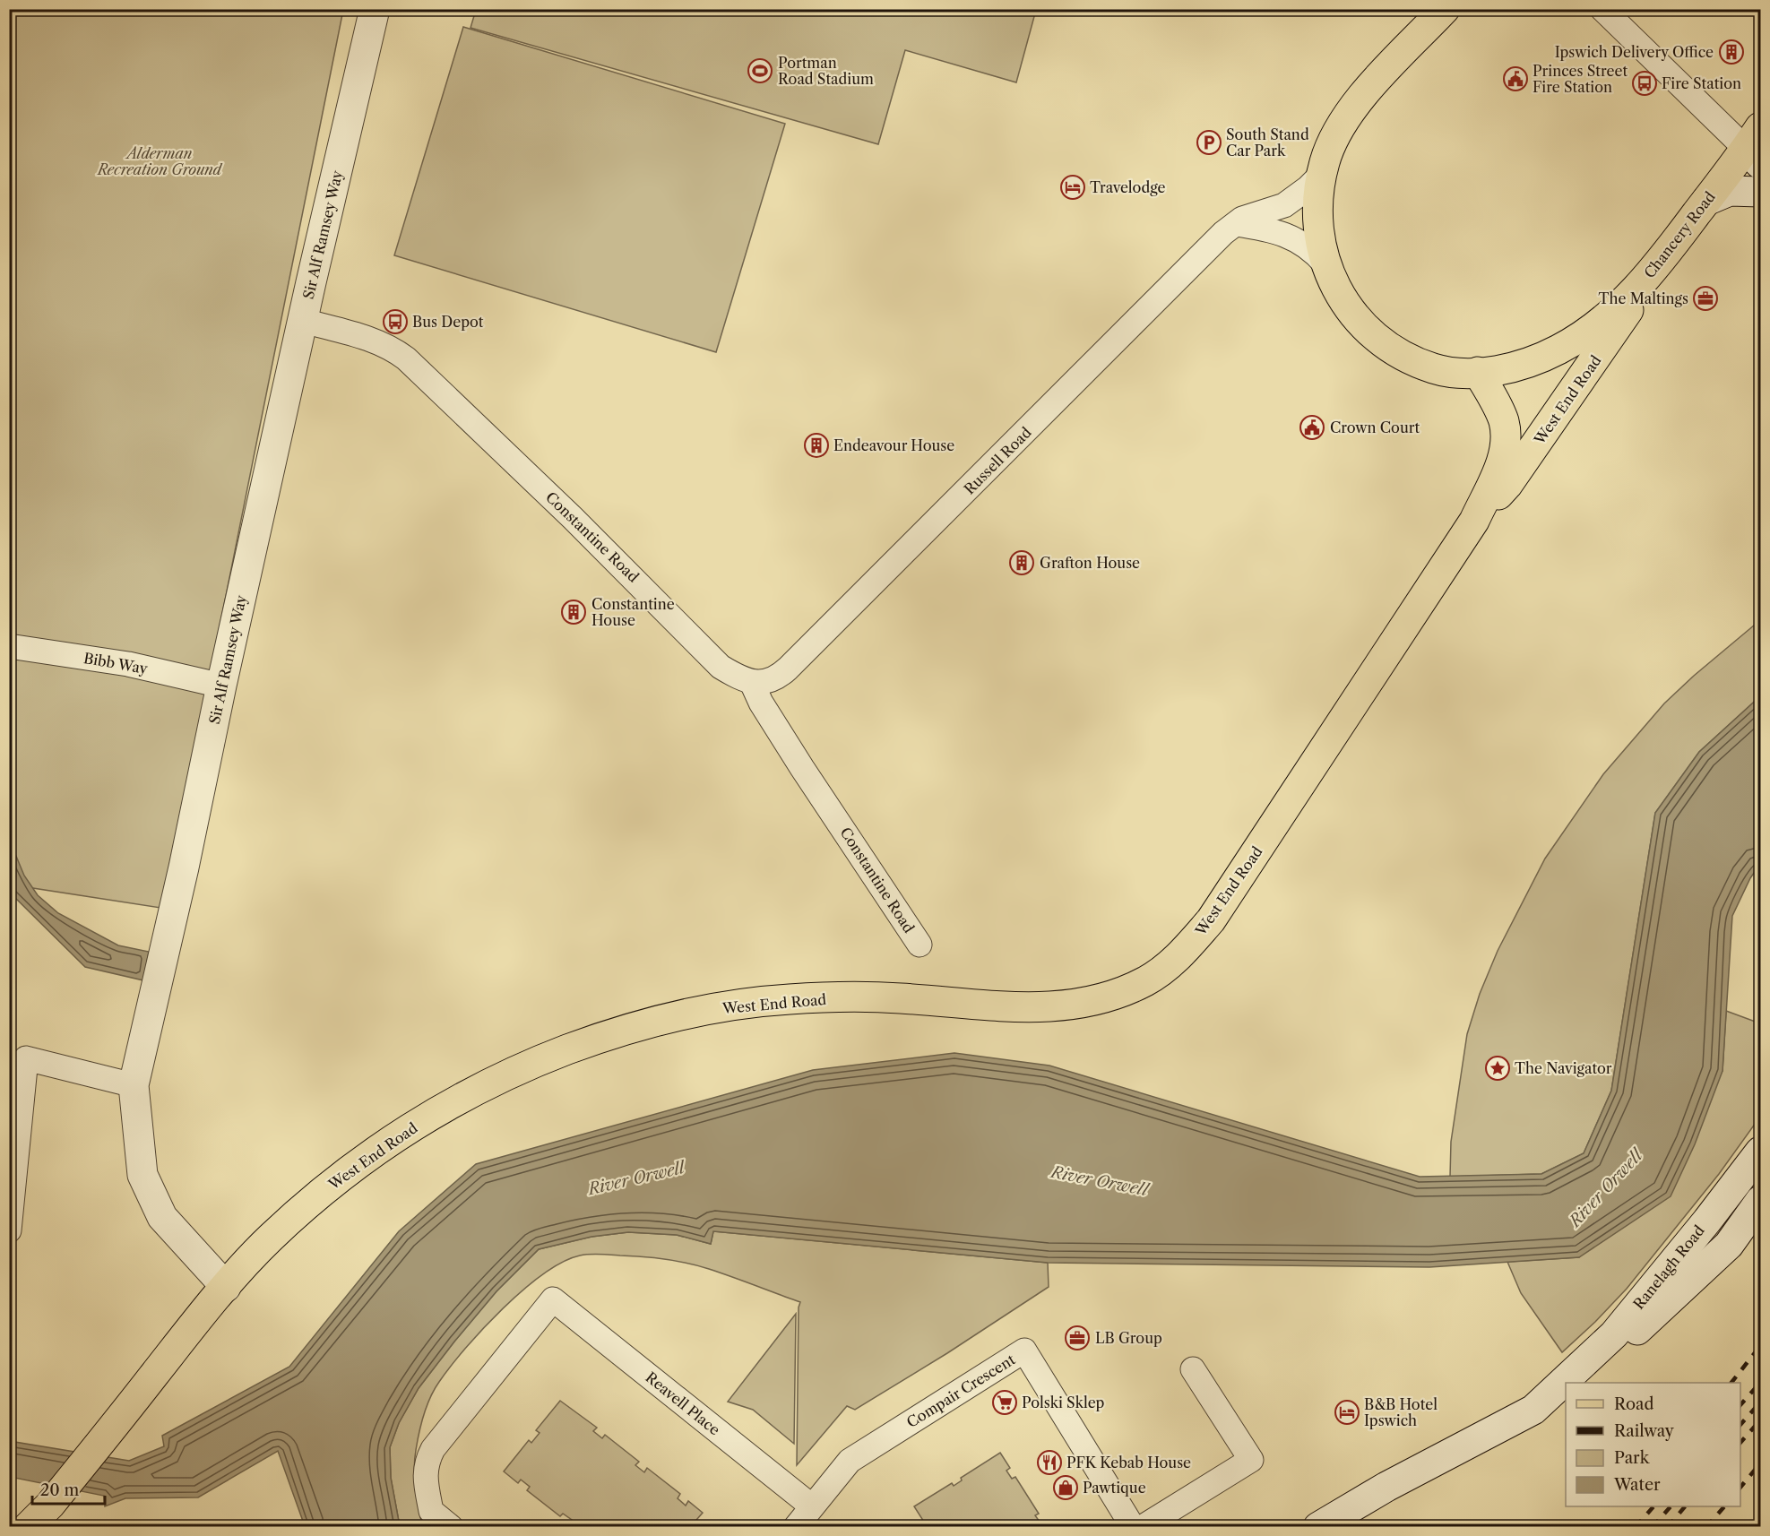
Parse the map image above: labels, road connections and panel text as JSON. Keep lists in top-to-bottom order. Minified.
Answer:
{"streets":{"main road":["Chancery Road","West End Road"],"street":["Sir Alf Ramsey Way","Russell Road","Constantine Road","Bibb Way","Ranelagh Road","Compair Crescent","Reavell Place"]},"crossings":[["Sir Alf Ramsey Way","West End Road"],["Sir Alf Ramsey Way","Constantine Road"],["Sir Alf Ramsey Way","Bibb Way"],["Chancery Road","West End Road"],["Chancery Road","Russell Road"],["Russell Road","Constantine Road"],["Compair Crescent","Reavell Place"]],"water":["River Orwell"],"parks":["Alderman Recreation Ground"],"places":{"building":["Ipswich Delivery Office","Endeavour House","Grafton House","Constantine House"],"sports":["Portman Road Stadium"],"public building":["Princes Street Fire Station","Crown Court"],"bus stop":["Fire Station","Bus Depot"],"parking":["South Stand Car Park"],"hotel":["Travelodge","B&B Hotel Ipswich"],"office":["The Maltings","LB Group"],"place":["The Navigator"],"supermarket":["Polski Sklep"],"restaurant":["PFK Kebab House"],"shop":["Pawtique"]},"legend":["Road","Railway","Park","Water"],"scale_bar":"20 m"}
